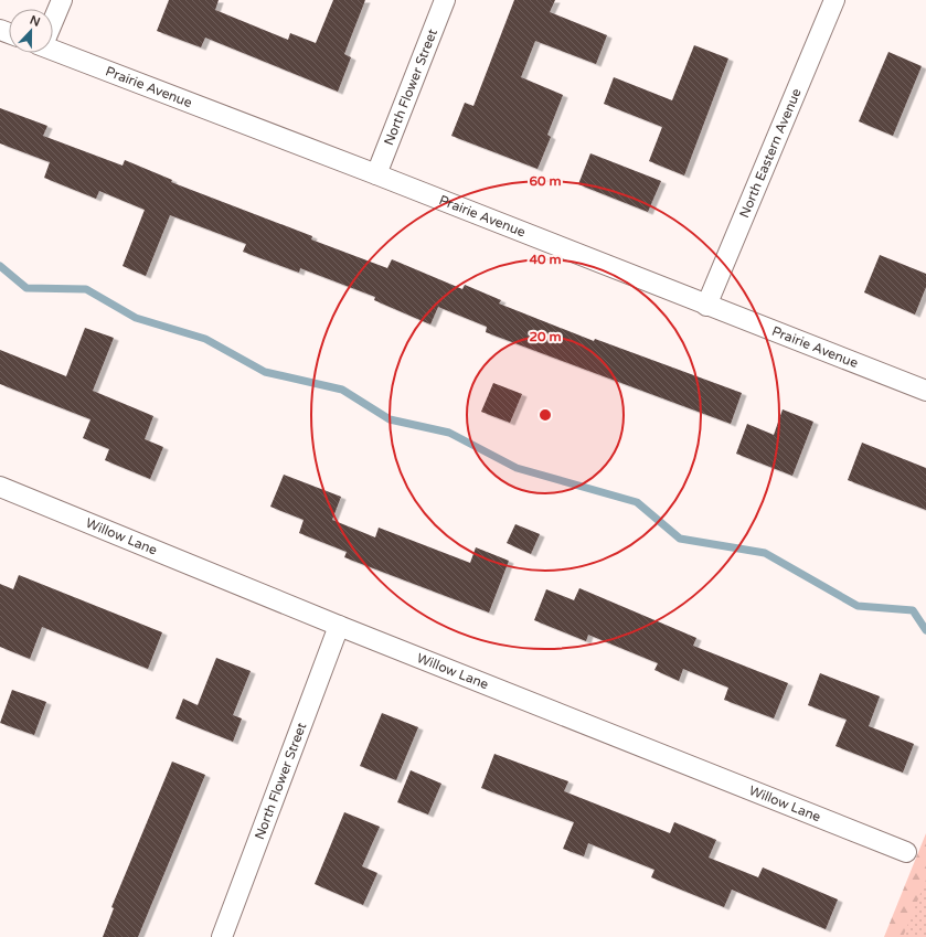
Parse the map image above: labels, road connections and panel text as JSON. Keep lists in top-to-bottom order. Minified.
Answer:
{"streets":{"street":["Prairie Avenue","North Flower Street","North Eastern Avenue","Willow Lane"]},"crossings":[["Prairie Avenue","North Flower Street"],["Prairie Avenue","North Eastern Avenue"],["North Flower Street","Willow Lane"]],"north":"top","rings":["60 m","40 m","20 m"]}
